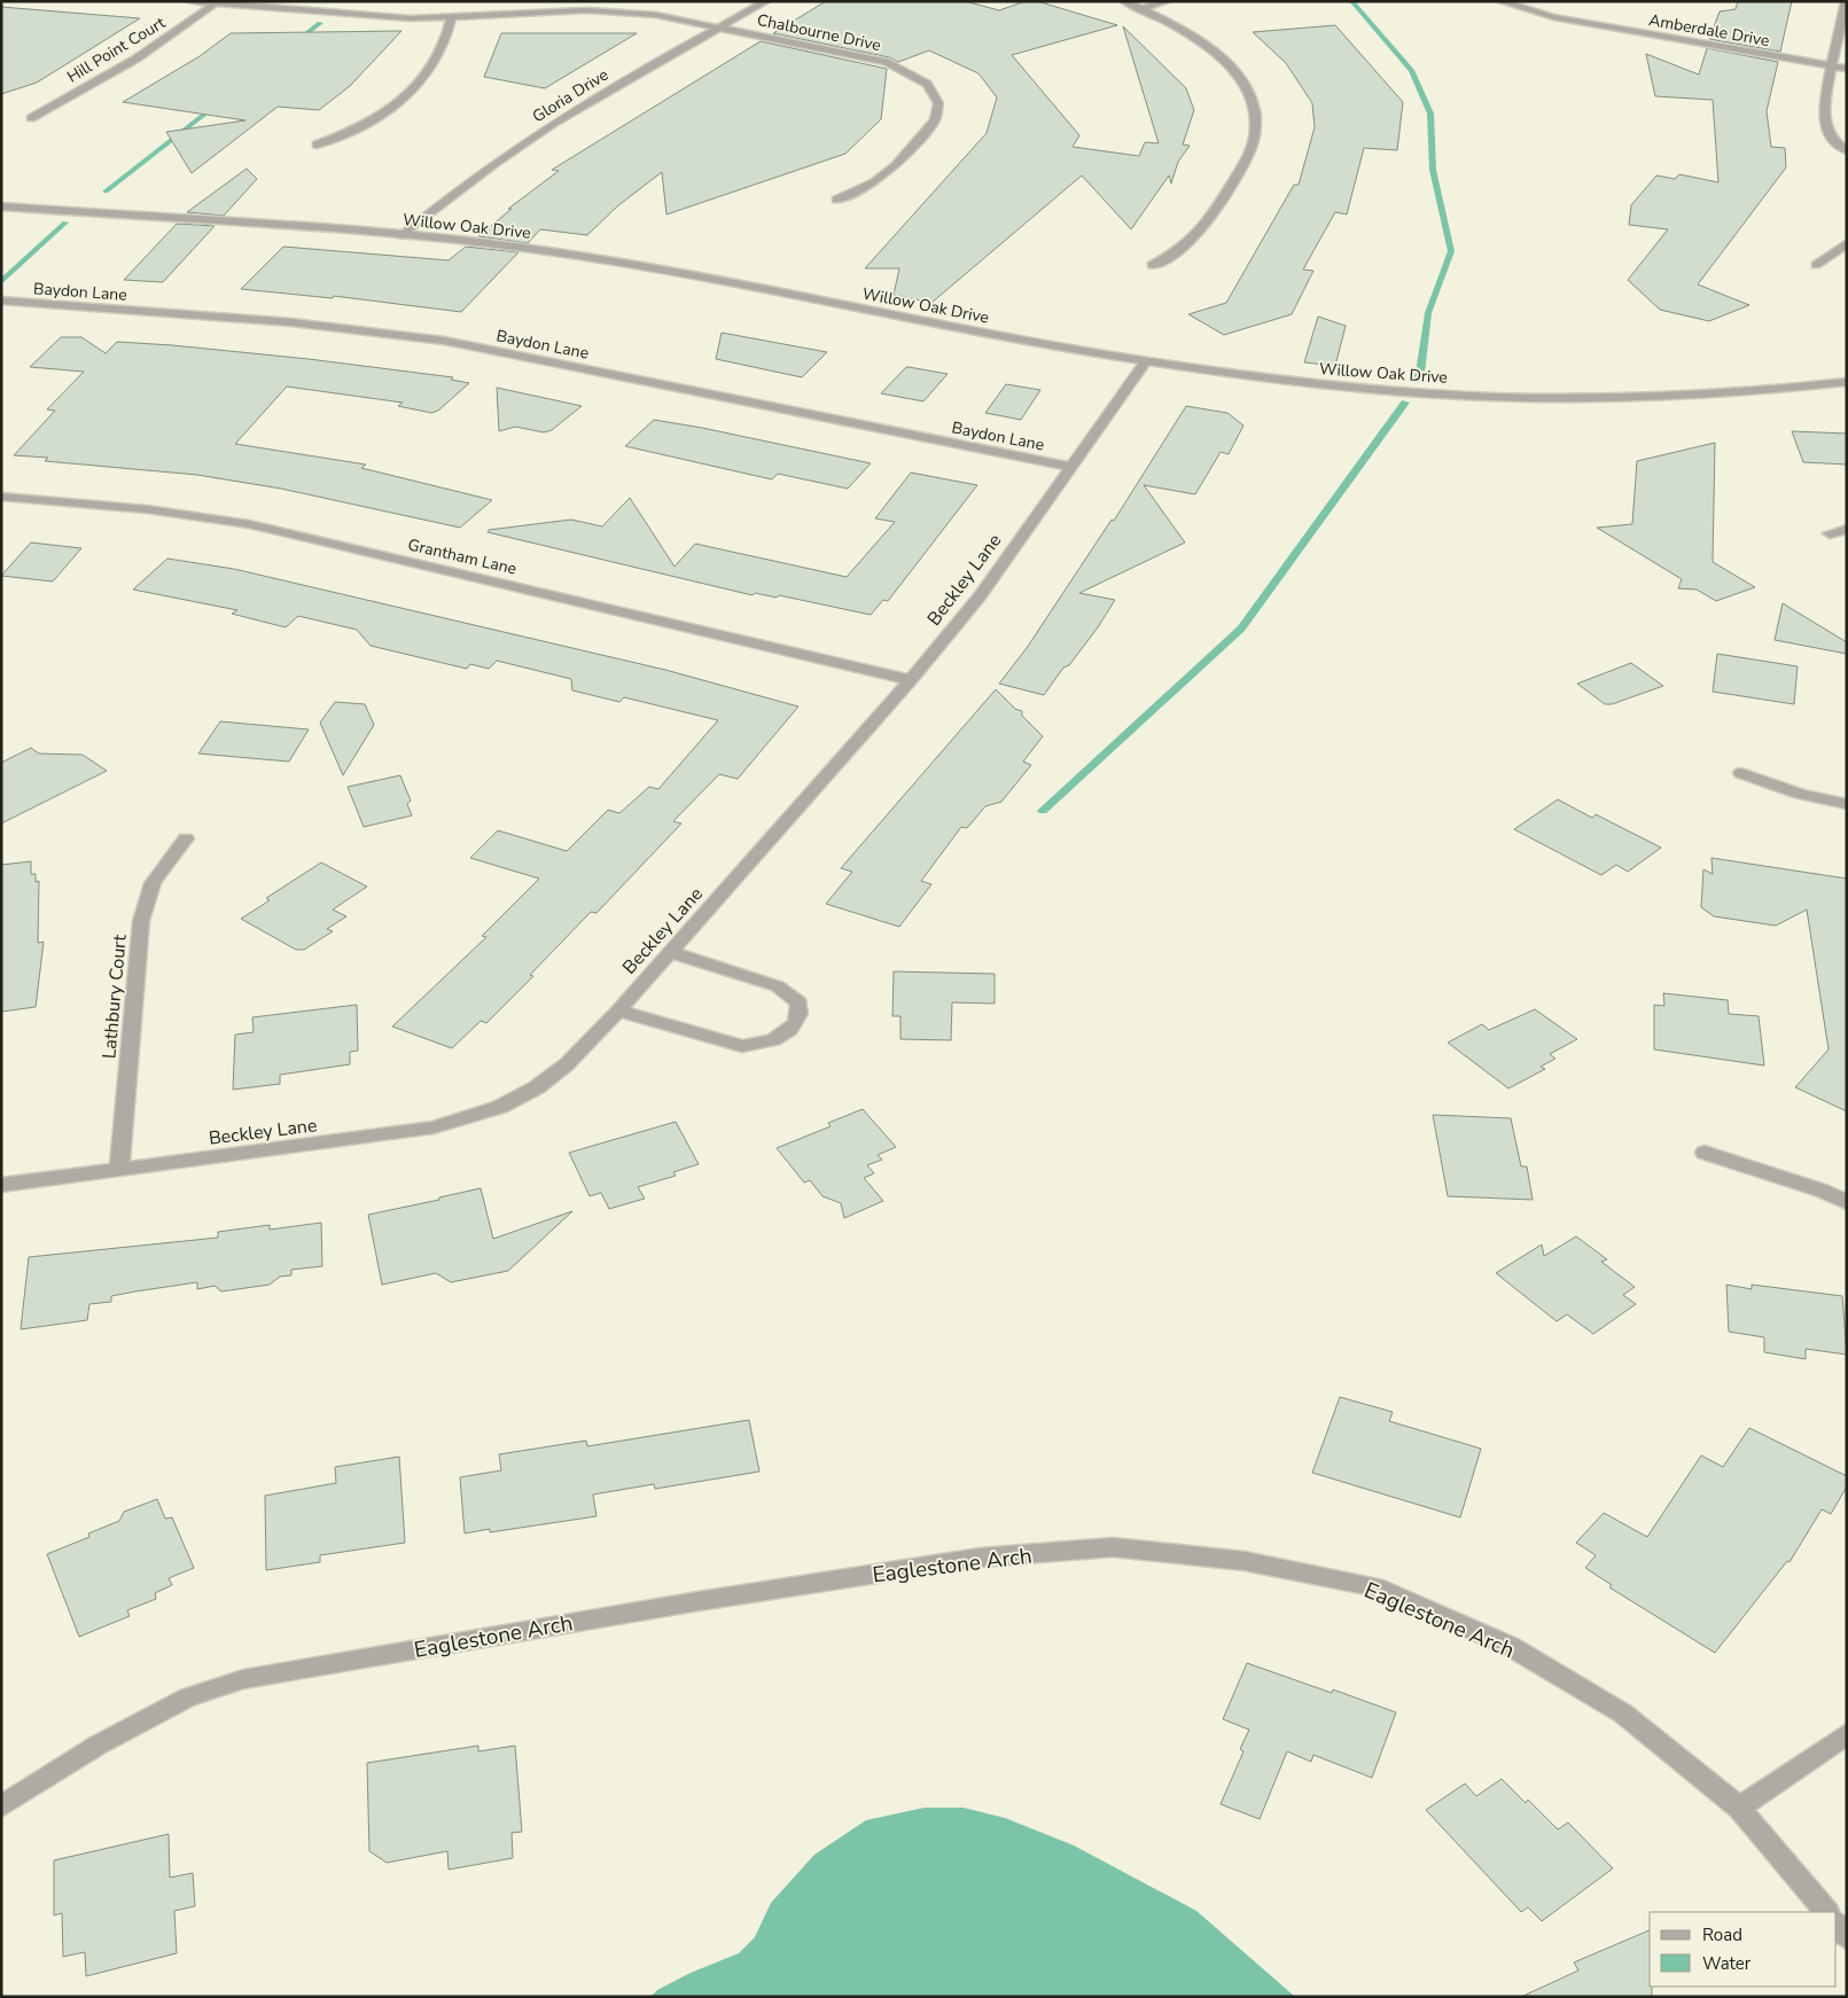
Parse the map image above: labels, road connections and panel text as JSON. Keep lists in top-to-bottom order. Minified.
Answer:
{"streets":{"street":["Amberdale Drive","Chalbourne Drive","Hill Point Court","Gloria Drive","Willow Oak Drive","Baydon Lane","Grantham Lane","Beckley Lane","Lathbury Court","Eaglestone Arch"]},"crossings":[["Chalbourne Drive","Hill Point Court"],["Chalbourne Drive","Gloria Drive"],["Gloria Drive","Willow Oak Drive"],["Willow Oak Drive","Beckley Lane"],["Baydon Lane","Beckley Lane"],["Grantham Lane","Beckley Lane"],["Beckley Lane","Lathbury Court"]],"legend":["Road","Water"]}
